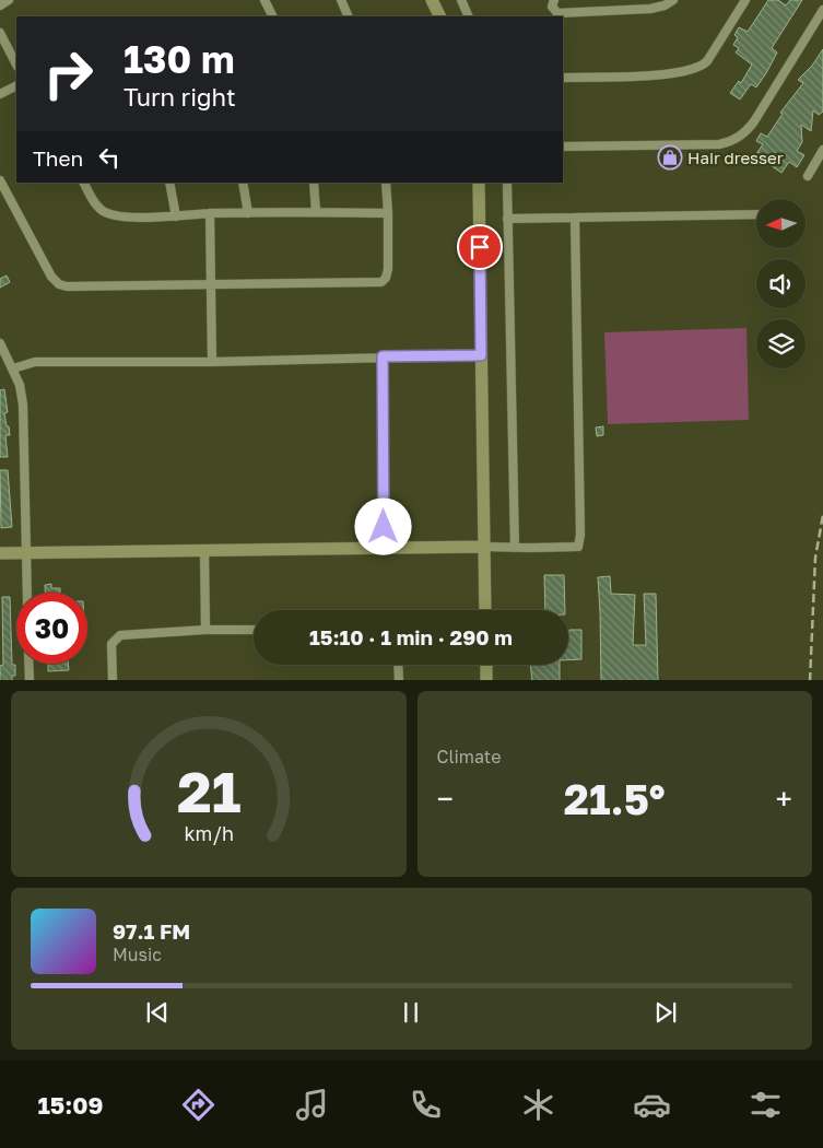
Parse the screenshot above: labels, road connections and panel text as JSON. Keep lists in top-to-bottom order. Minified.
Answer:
{"places":{"shop":["Hair dresser"]},"north":"left","page":{"turn":["130 m","Turn right"],"then":"Then","limit":"30","trip":"15:10 · 1 min · 290 m","tile":"Climate","heat":["−","21.5°","+"],"song":["97.1 FM","Music"],"tabs":"15:09","gauge":["21","km/h"]}}
